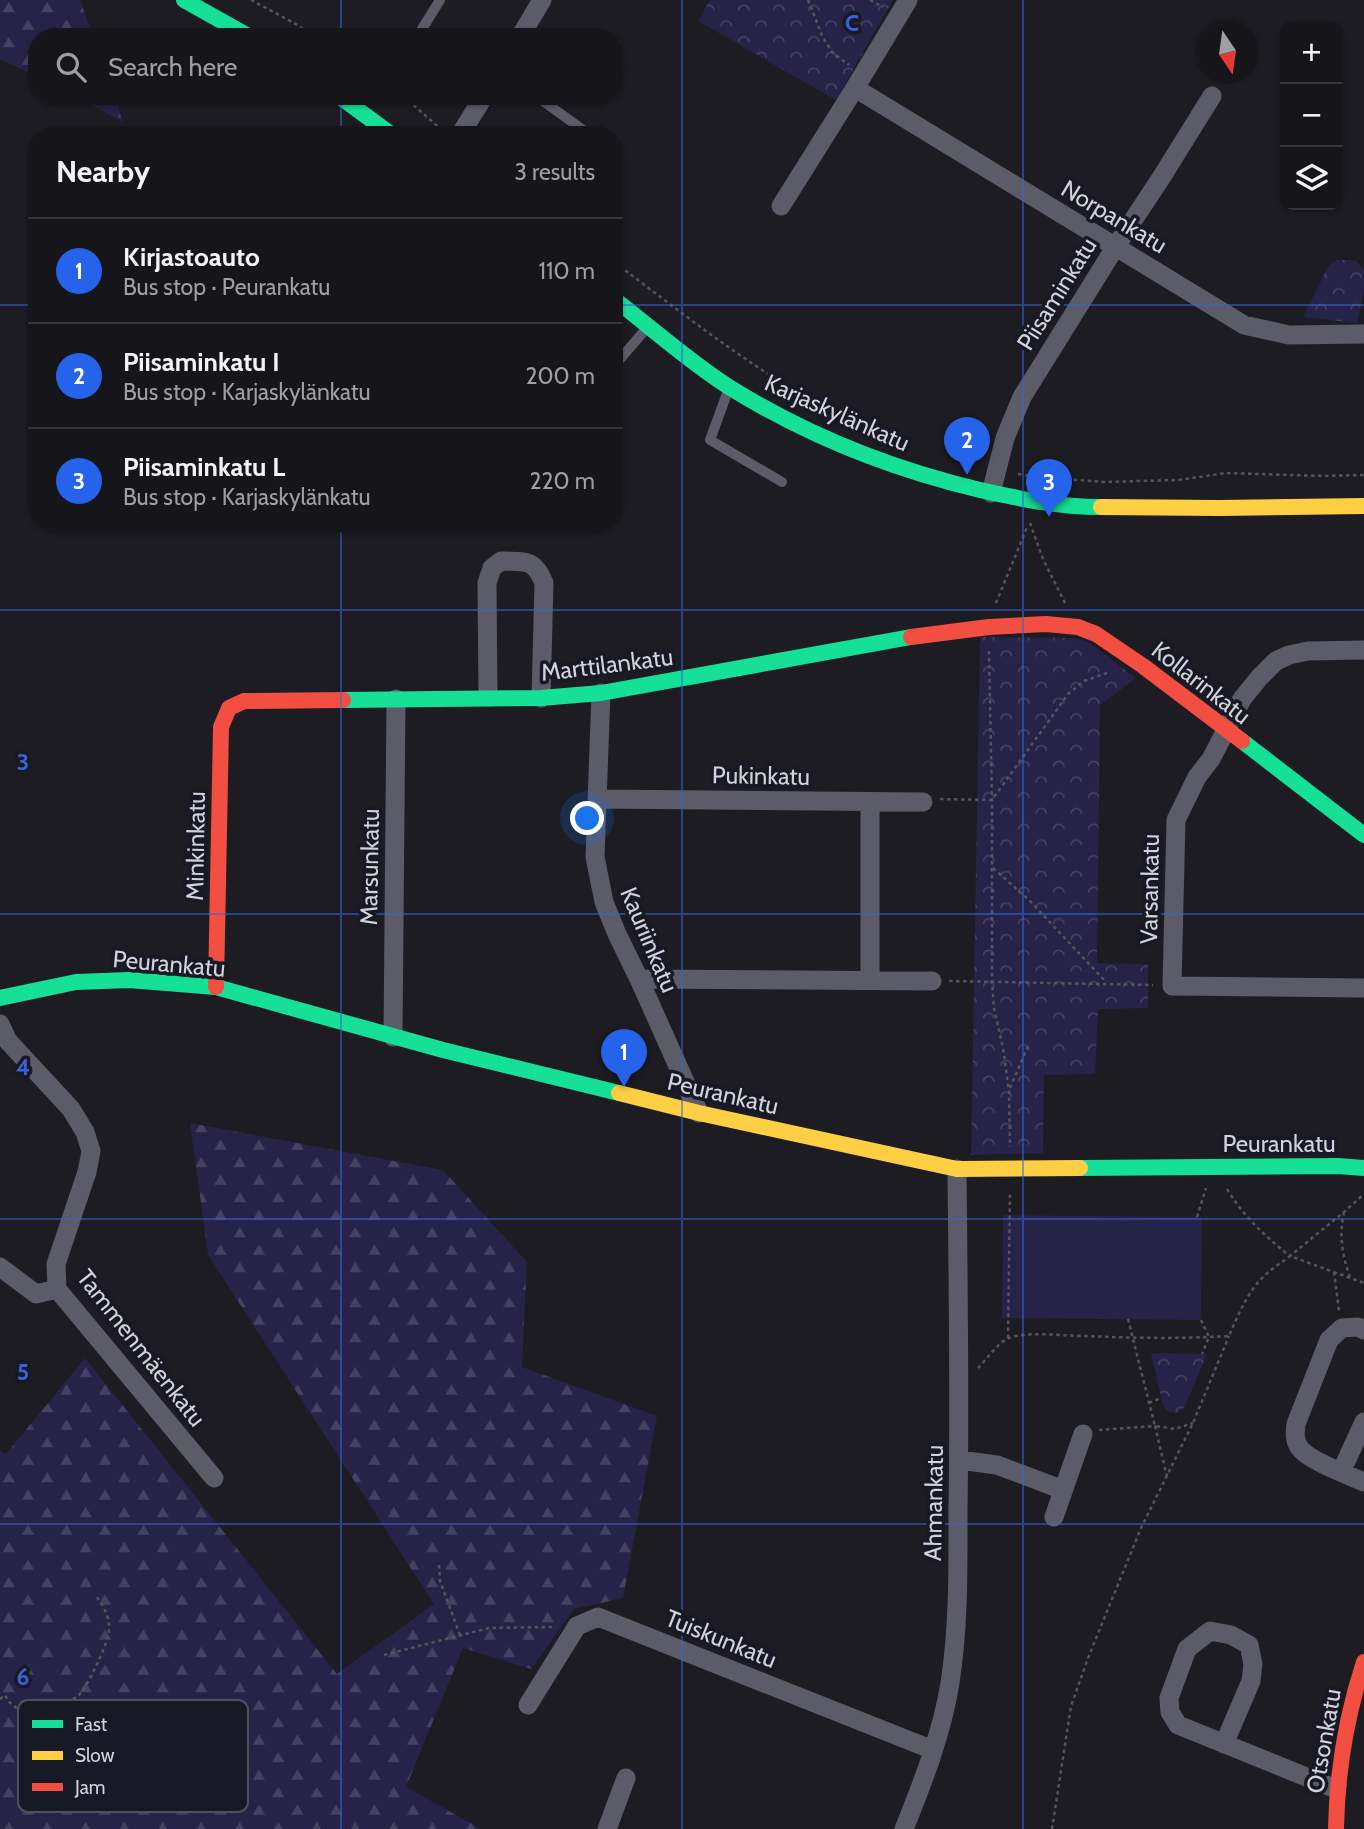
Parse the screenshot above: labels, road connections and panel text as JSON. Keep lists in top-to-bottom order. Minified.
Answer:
{"streets":{"street":["Norpankatu","Piisaminkatu","Karjaskylänkatu","Marttilankatu","Kollarinkatu","Pukinkatu","Minkinkatu","Marsunkatu","Varsankatu","Kauriinkatu","Peurankatu","Tammenmäenkatu","Ahmankatu","Tuiskunkatu","Otsonkatu"]},"crossings":[["Norpankatu","Piisaminkatu"],["Piisaminkatu","Karjaskylänkatu"],["Marttilankatu","Kollarinkatu"],["Marttilankatu","Minkinkatu"],["Marttilankatu","Marsunkatu"],["Marttilankatu","Kauriinkatu"],["Kollarinkatu","Varsankatu"],["Pukinkatu","Kauriinkatu"],["Minkinkatu","Peurankatu"],["Marsunkatu","Peurankatu"],["Kauriinkatu","Peurankatu"],["Peurankatu","Ahmankatu"],["Ahmankatu","Tuiskunkatu"]],"legend":["Fast","Slow","Jam"],"north":"bottom","page":{"map_buttons":["+","−"],"search":"Search here","heading":["Nearby","3 results"],"list":[{"mark":"1","name":"Kirjastoauto","note":"Bus stop · Peurankatu","value":"110 m"},{"mark":"2","name":"Piisaminkatu I","note":"Bus stop · Karjaskylänkatu","value":"200 m"},{"mark":"3","name":"Piisaminkatu L","note":"Bus stop · Karjaskylänkatu","value":"220 m"}],"pins":["2","3","1"]},"grid":{"columns":["C"],"rows":["3","4","5","6"]}}
